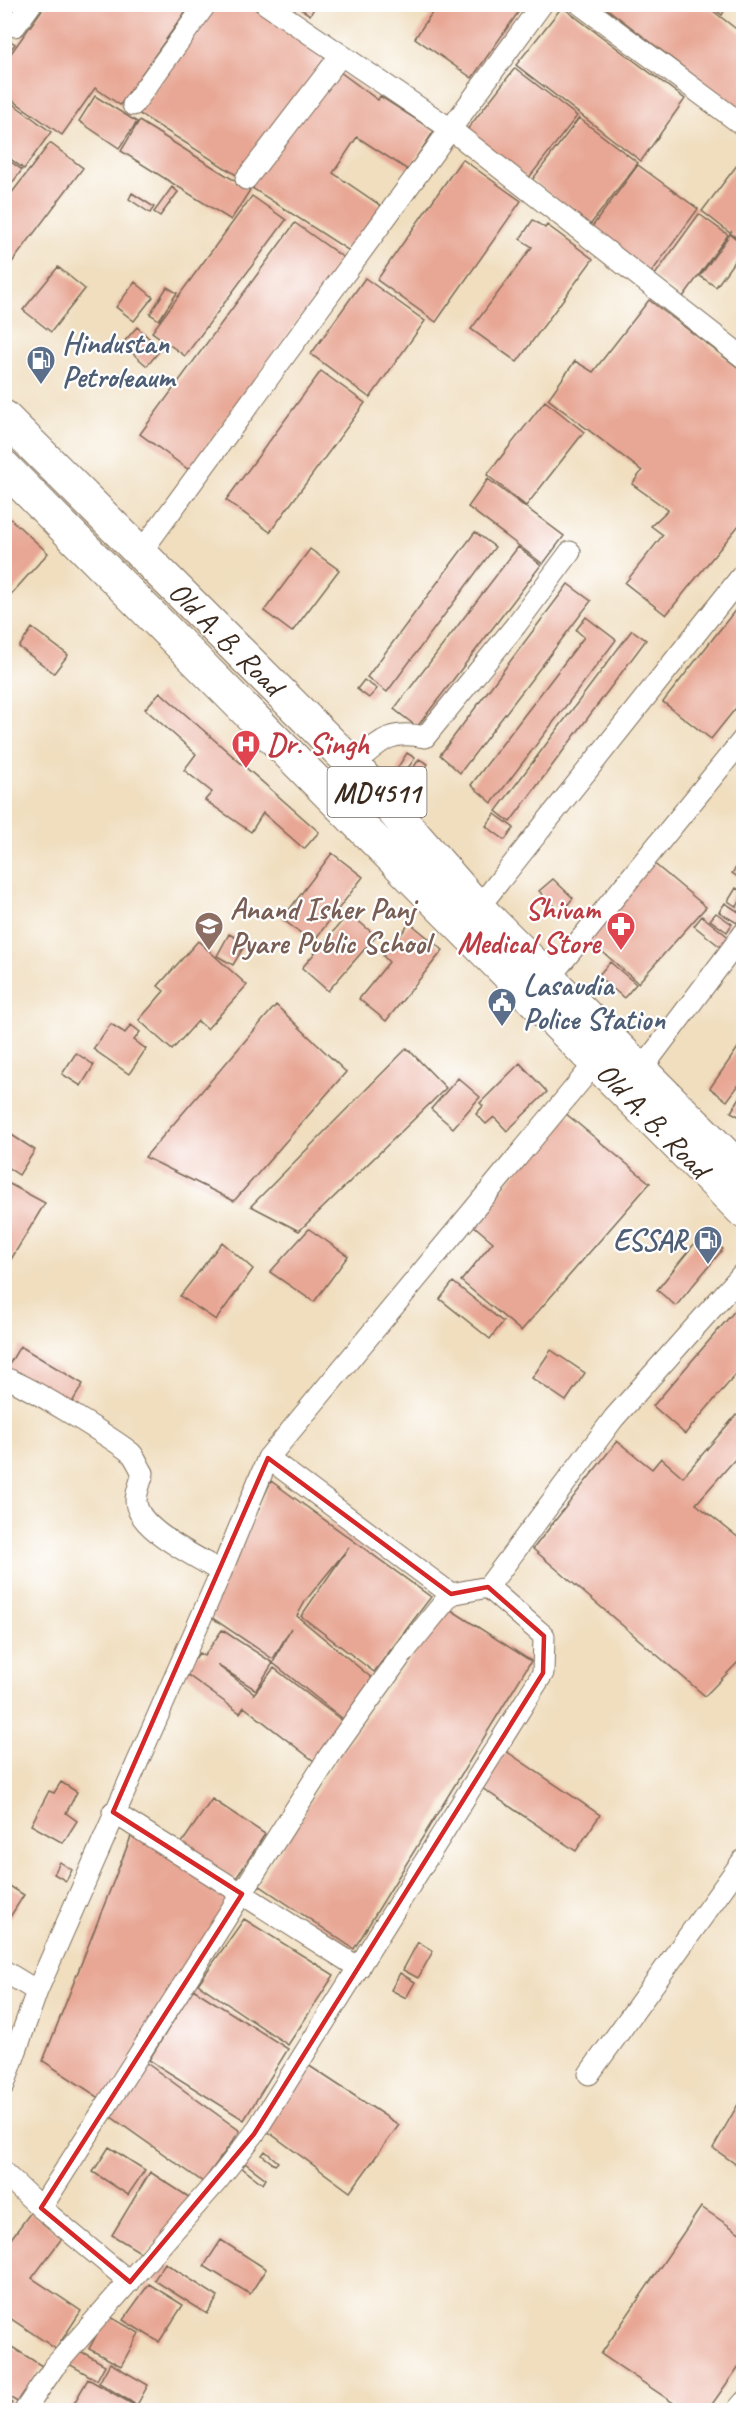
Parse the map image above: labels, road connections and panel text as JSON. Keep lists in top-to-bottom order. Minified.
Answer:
{"streets":{"main road":["Old A. B. Road","MD4511"]},"places":{"fuel station":["Hindustan Petroleaum","ESSAR"],"hospital":["Dr. Singh"],"school or university":["Anand Isher Panj Pyare Public School"],"pharmacy":["Shivam Medical Store"],"public building":["Lasaudia Police Station"]}}
